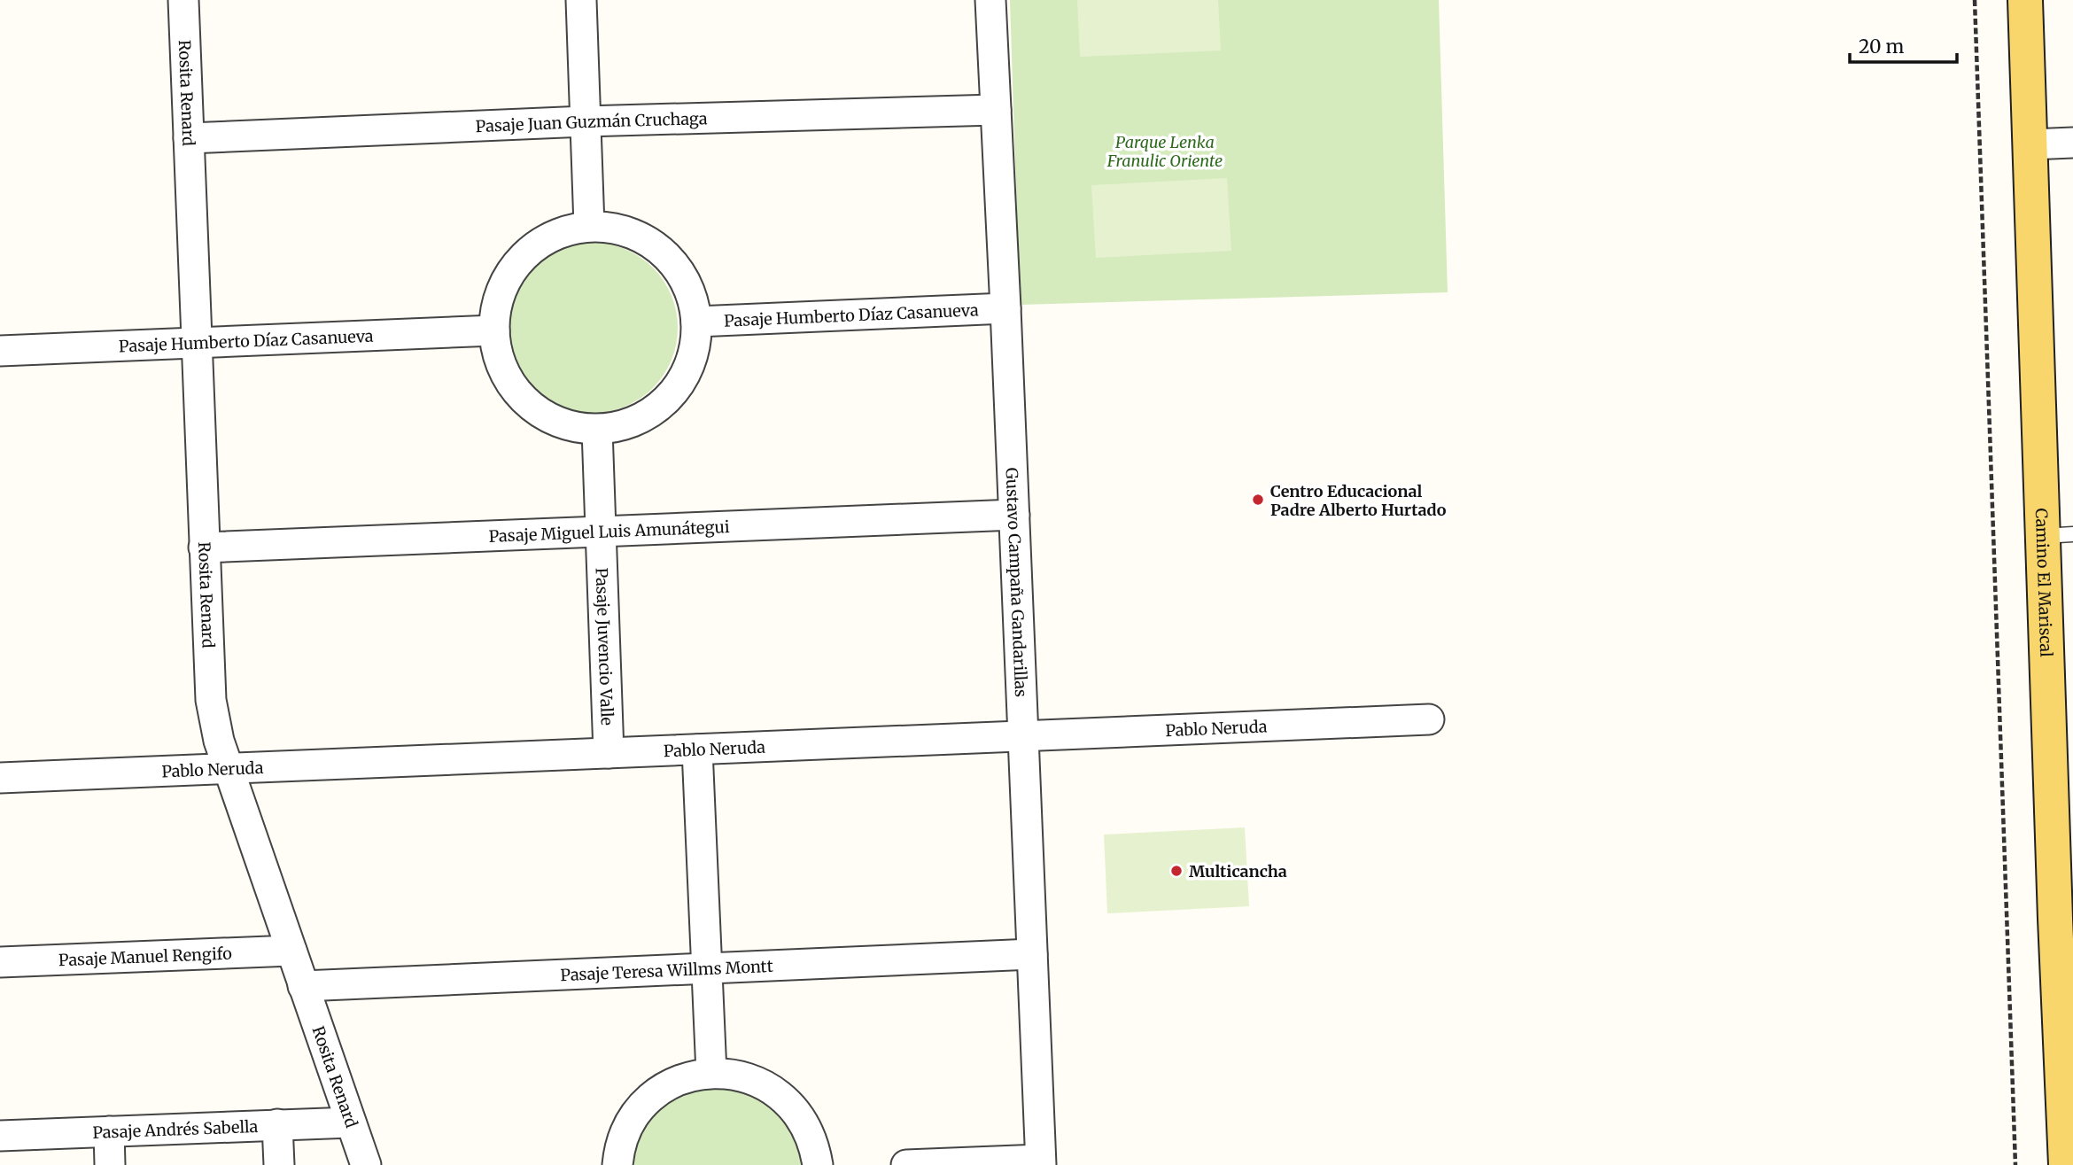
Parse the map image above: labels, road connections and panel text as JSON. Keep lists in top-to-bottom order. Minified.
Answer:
{"streets":{"main road":["Camino El Mariscal"],"street":["Rosita Renard","Pasaje Juan Guzmán Cruchaga","Pasaje Humberto Díaz Casanueva","Pasaje Miguel Luis Amunátegui","Gustavo Campaña Gandarillas","Pasaje Juvencio Valle","Pablo Neruda","Pasaje Manuel Rengifo","Pasaje Teresa Willms Montt","Pasaje Andrés Sabella"]},"crossings":[["Rosita Renard","Pasaje Juan Guzmán Cruchaga"],["Rosita Renard","Pasaje Humberto Díaz Casanueva"],["Rosita Renard","Pasaje Miguel Luis Amunátegui"],["Rosita Renard","Pablo Neruda"],["Rosita Renard","Pasaje Manuel Rengifo"],["Rosita Renard","Pasaje Teresa Willms Montt"],["Rosita Renard","Pasaje Andrés Sabella"],["Pasaje Juan Guzmán Cruchaga","Gustavo Campaña Gandarillas"],["Pasaje Humberto Díaz Casanueva","Gustavo Campaña Gandarillas"],["Pasaje Humberto Díaz Casanueva","Pasaje Juvencio Valle"],["Pasaje Miguel Luis Amunátegui","Gustavo Campaña Gandarillas"],["Pasaje Miguel Luis Amunátegui","Pasaje Juvencio Valle"],["Gustavo Campaña Gandarillas","Pablo Neruda"],["Gustavo Campaña Gandarillas","Pasaje Teresa Willms Montt"],["Pasaje Juvencio Valle","Pablo Neruda"]],"parks":["Parque Lenka Franulic Oriente"],"places":["Centro Educacional Padre Alberto Hurtado","Multicancha"],"scale_bar":"20 m"}
